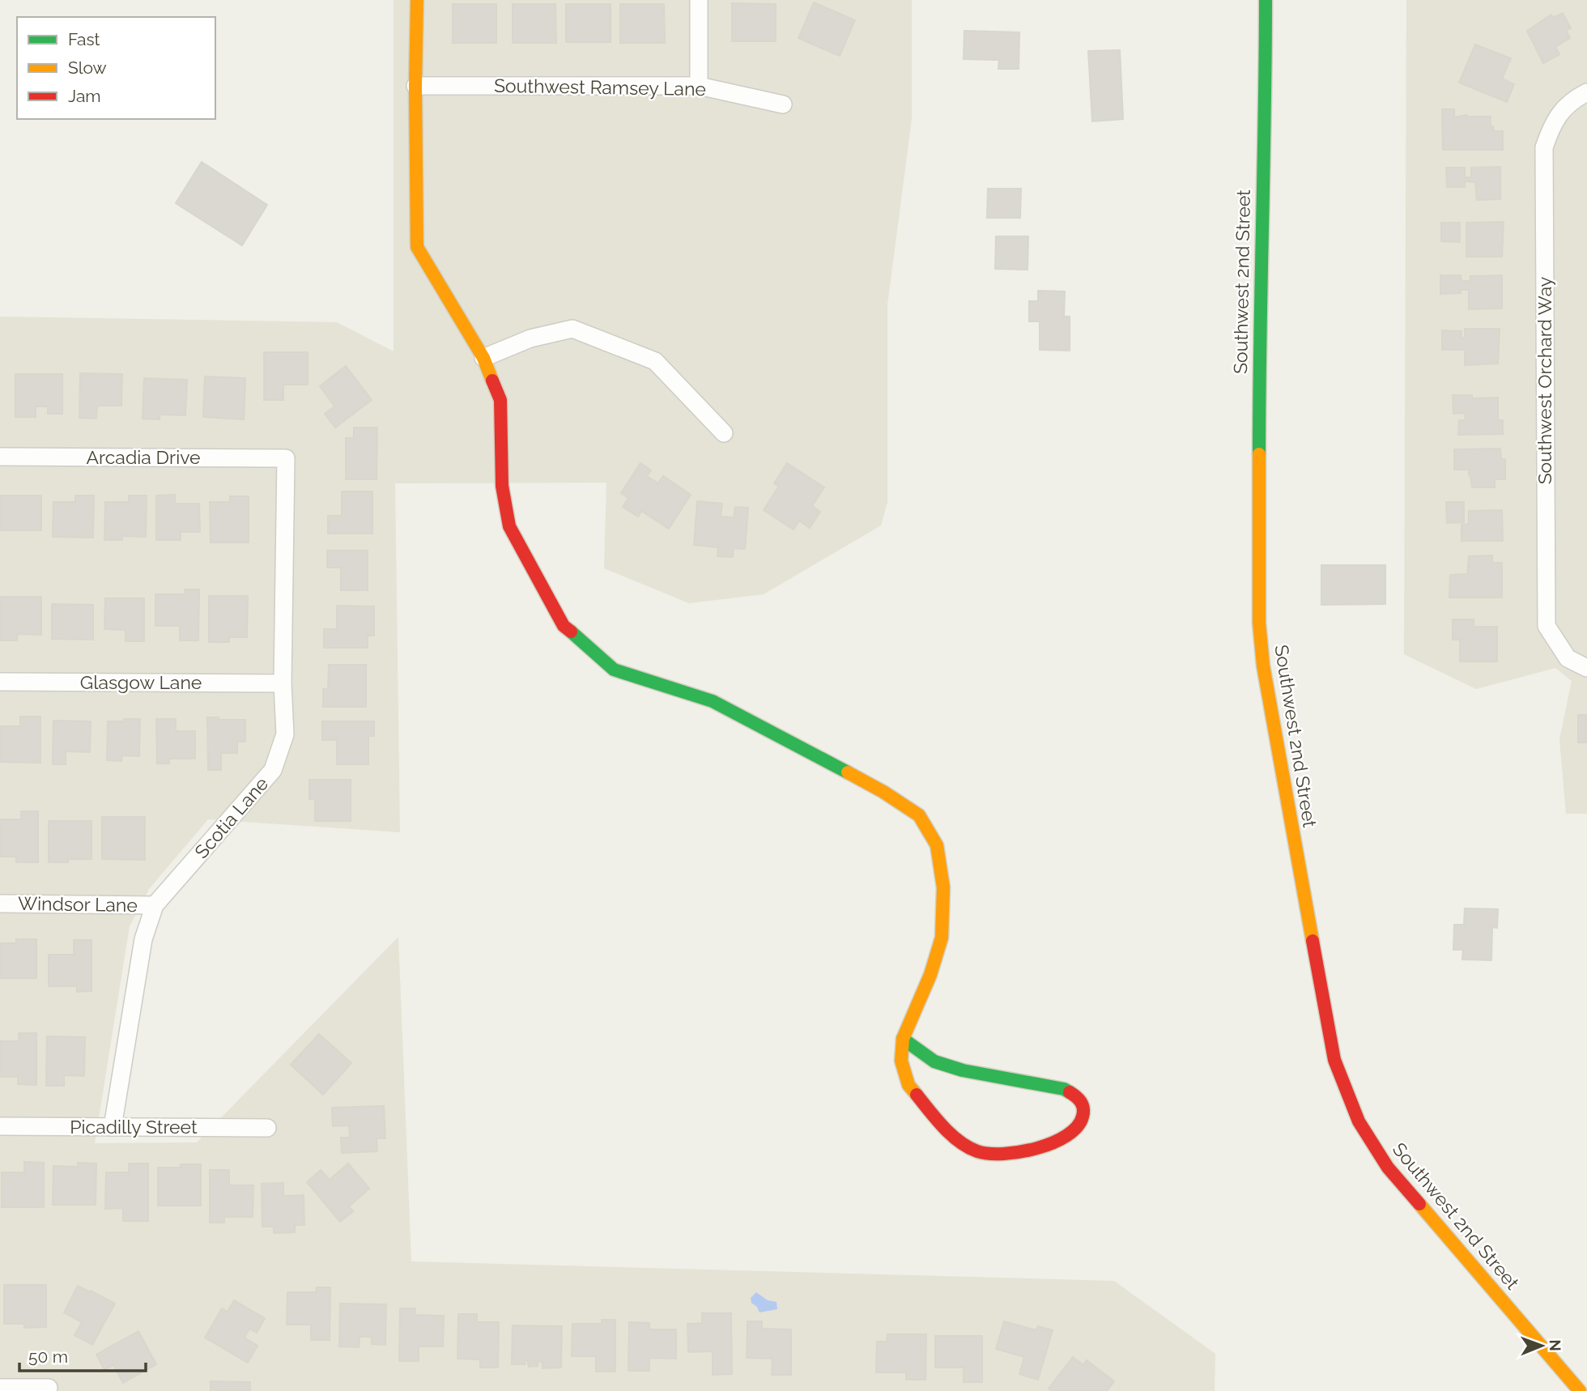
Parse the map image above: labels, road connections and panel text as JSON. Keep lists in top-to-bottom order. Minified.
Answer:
{"streets":{"street":["Southwest Ramsey Lane","Southwest 2nd Street","Southwest Orchard Way","Arcadia Drive","Glasgow Lane","Scotia Lane","Windsor Lane","Picadilly Street"]},"crossings":[["Arcadia Drive","Scotia Lane"],["Glasgow Lane","Scotia Lane"],["Scotia Lane","Windsor Lane"],["Scotia Lane","Picadilly Street"]],"legend":["Fast","Slow","Jam"],"scale_bar":"50 m","north":"right"}
